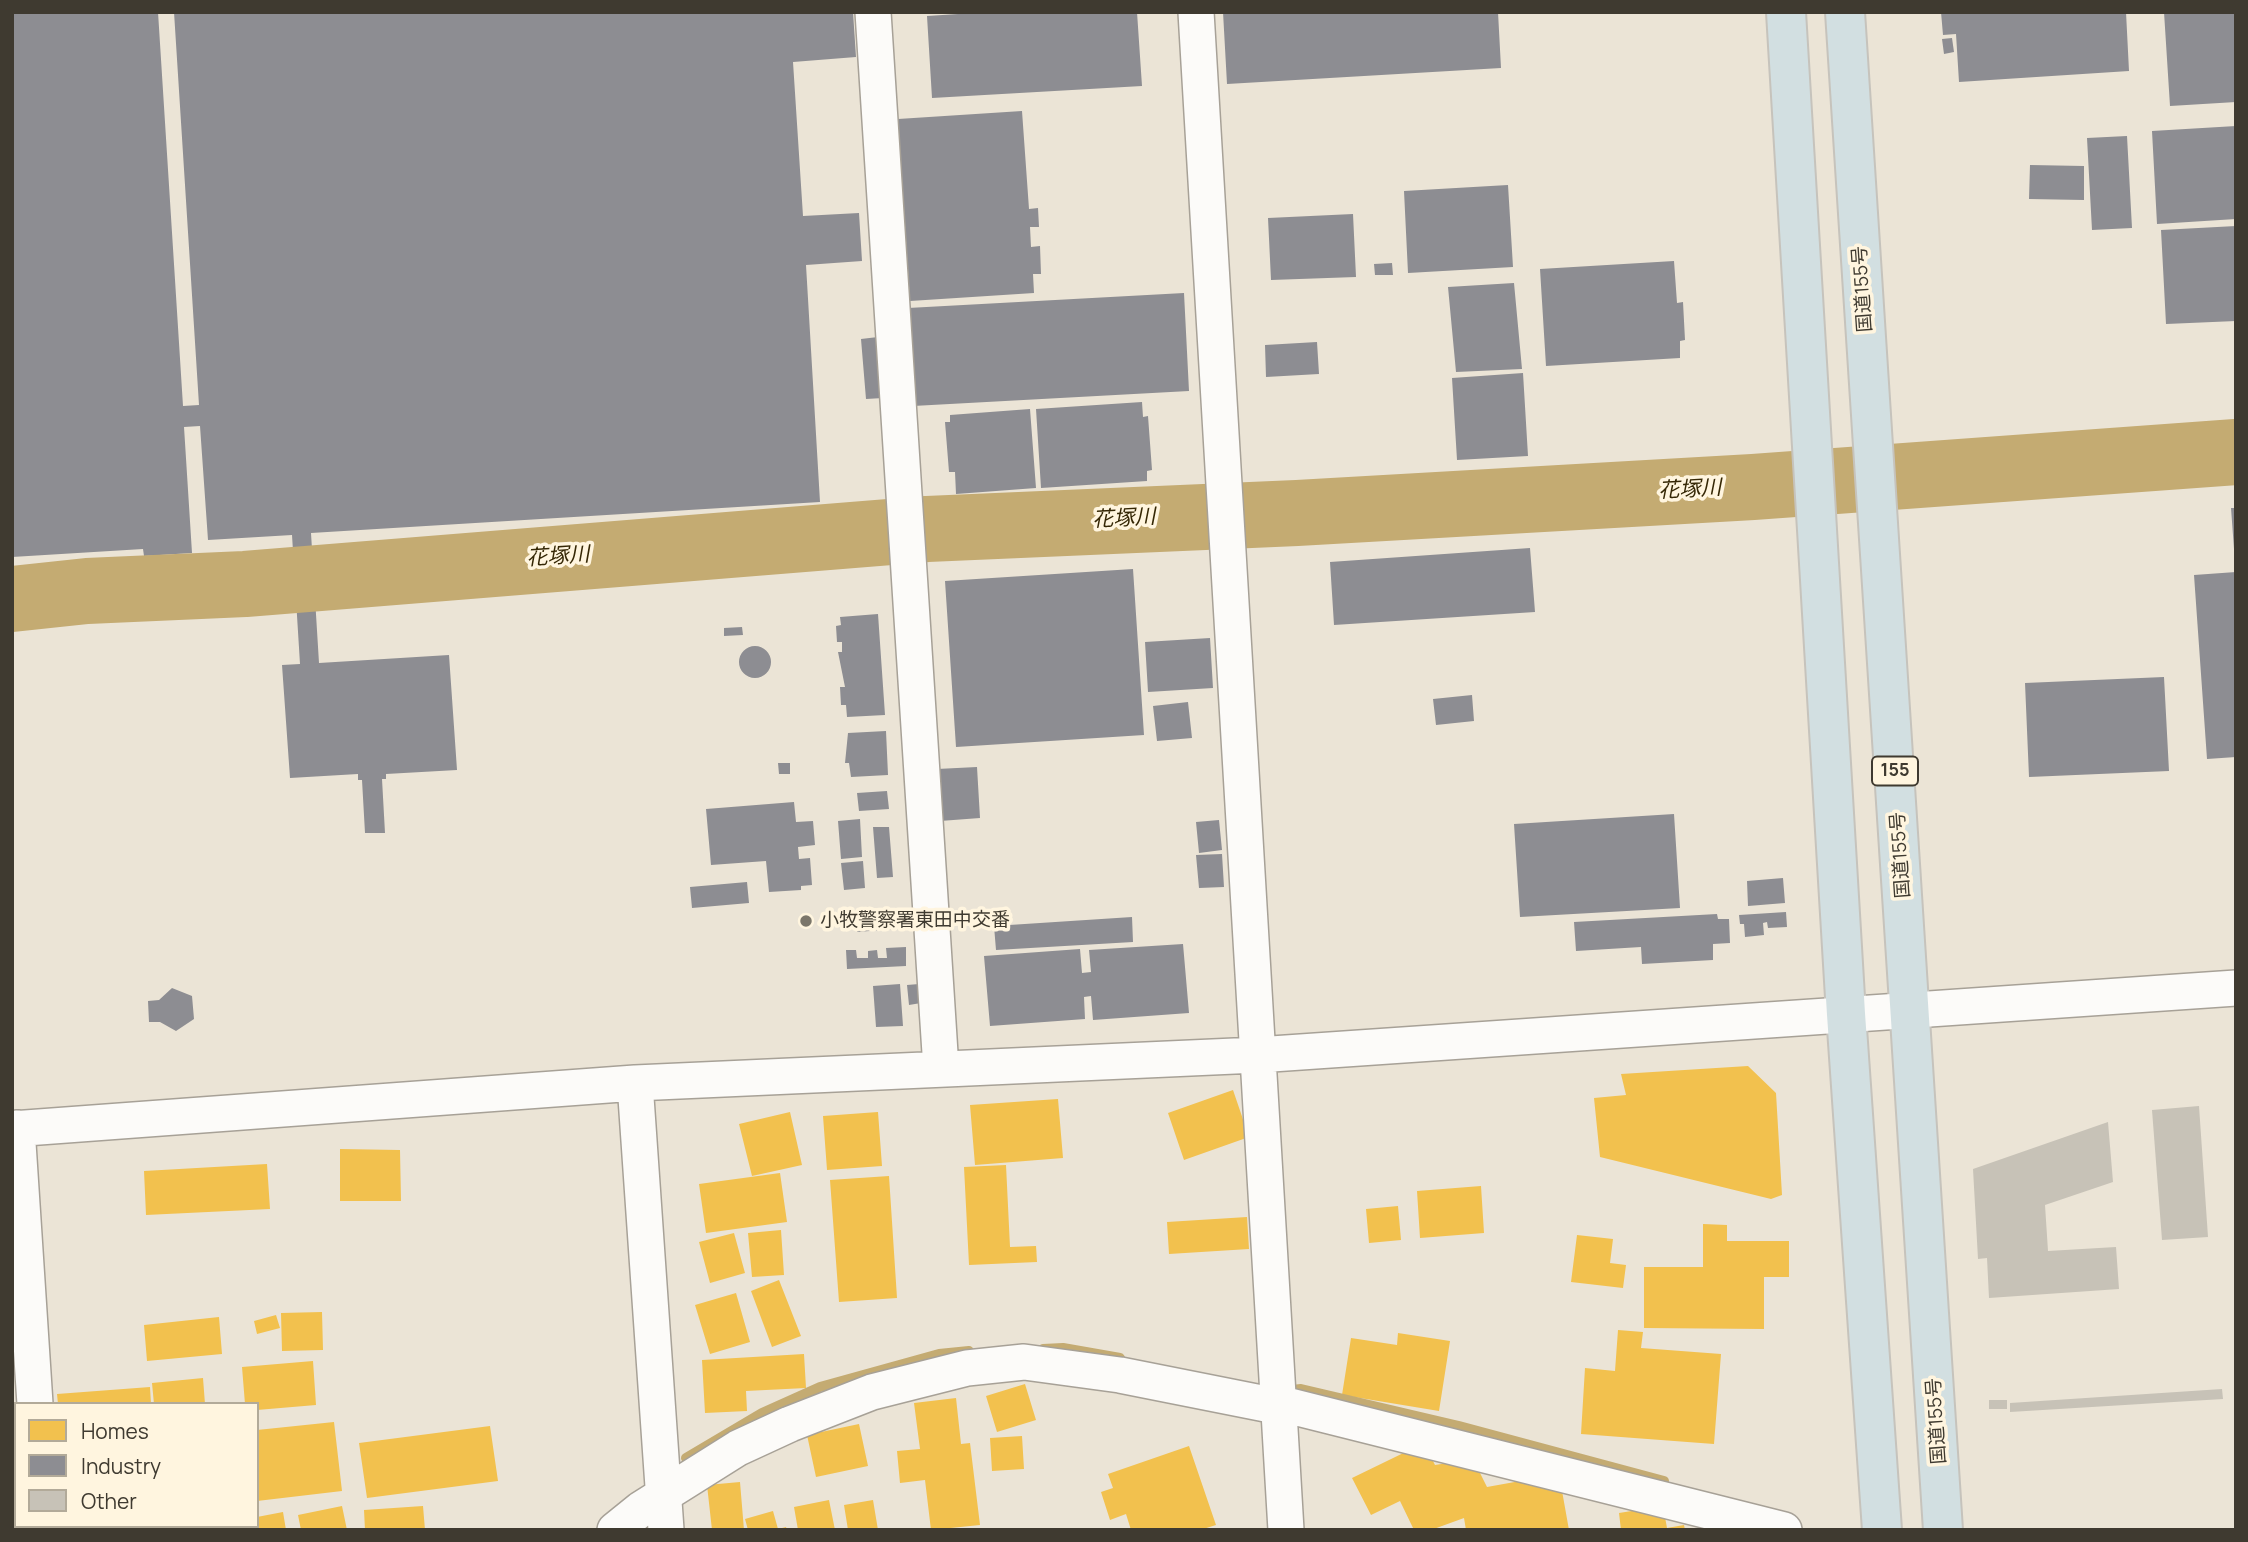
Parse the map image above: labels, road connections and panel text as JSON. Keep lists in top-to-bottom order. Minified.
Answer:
{"streets":{"highway":["国道155号","155"]},"water":["花塚川"],"places":["小牧警察署東田中交番"],"legend":["Homes","Industry","Other"]}
